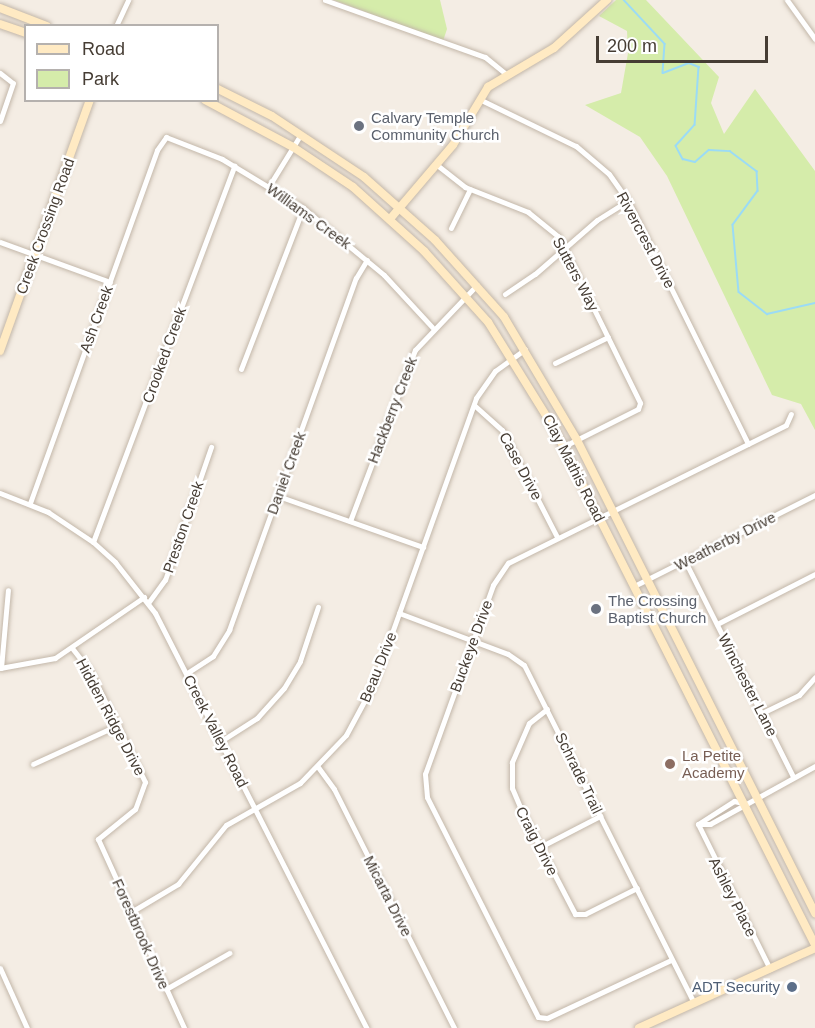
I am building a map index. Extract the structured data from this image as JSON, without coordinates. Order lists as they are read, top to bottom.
{
  "streets": {
    "main road": ["Creek Crossing Road", "Clay Mathis Road"],
    "street": [
      "Williams Creek",
      "Rivercrest Drive",
      "Sutters Way",
      "Ash Creek",
      "Crooked Creek",
      "Hackberry Creek",
      "Case Drive",
      "Daniel Creek",
      "Preston Creek",
      "Weatherby Drive",
      "Buckeye Drive",
      "Beau Drive",
      "Winchester Lane",
      "Hidden Ridge Drive",
      "Creek Valley Road",
      "Schrade Trail",
      "Craig Drive",
      "Micarta Drive",
      "Ashley Place",
      "Forestbrook Drive"
    ]
  },
  "crossings": [
    ["Williams Creek", "Ash Creek"],
    ["Williams Creek", "Crooked Creek"],
    ["Williams Creek", "Hackberry Creek"],
    ["Williams Creek", "Daniel Creek"],
    ["Rivercrest Drive", "Buckeye Drive"],
    ["Sutters Way", "Clay Mathis Road"],
    ["Ash Creek", "Creek Valley Road"],
    ["Crooked Creek", "Creek Valley Road"],
    ["Hackberry Creek", "Clay Mathis Road"],
    ["Case Drive", "Buckeye Drive"],
    ["Case Drive", "Beau Drive"],
    ["Clay Mathis Road", "Weatherby Drive"],
    ["Clay Mathis Road", "Buckeye Drive"],
    ["Clay Mathis Road", "Beau Drive"],
    ["Daniel Creek", "Creek Valley Road"],
    ["Preston Creek", "Creek Valley Road"],
    ["Weatherby Drive", "Winchester Lane"],
    ["Buckeye Drive", "Schrade Trail"],
    ["Beau Drive", "Creek Valley Road"],
    ["Beau Drive", "Schrade Trail"],
    ["Beau Drive", "Micarta Drive"],
    ["Beau Drive", "Forestbrook Drive"],
    ["Hidden Ridge Drive", "Forestbrook Drive"],
    ["Schrade Trail", "Craig Drive"]
  ],
  "places": [
    "Calvary Temple Community Church",
    "The Crossing Baptist Church",
    "La Petite Academy",
    "ADT Security"
  ],
  "legend": ["Road", "Park"],
  "scale_bar": "200 m"
}
